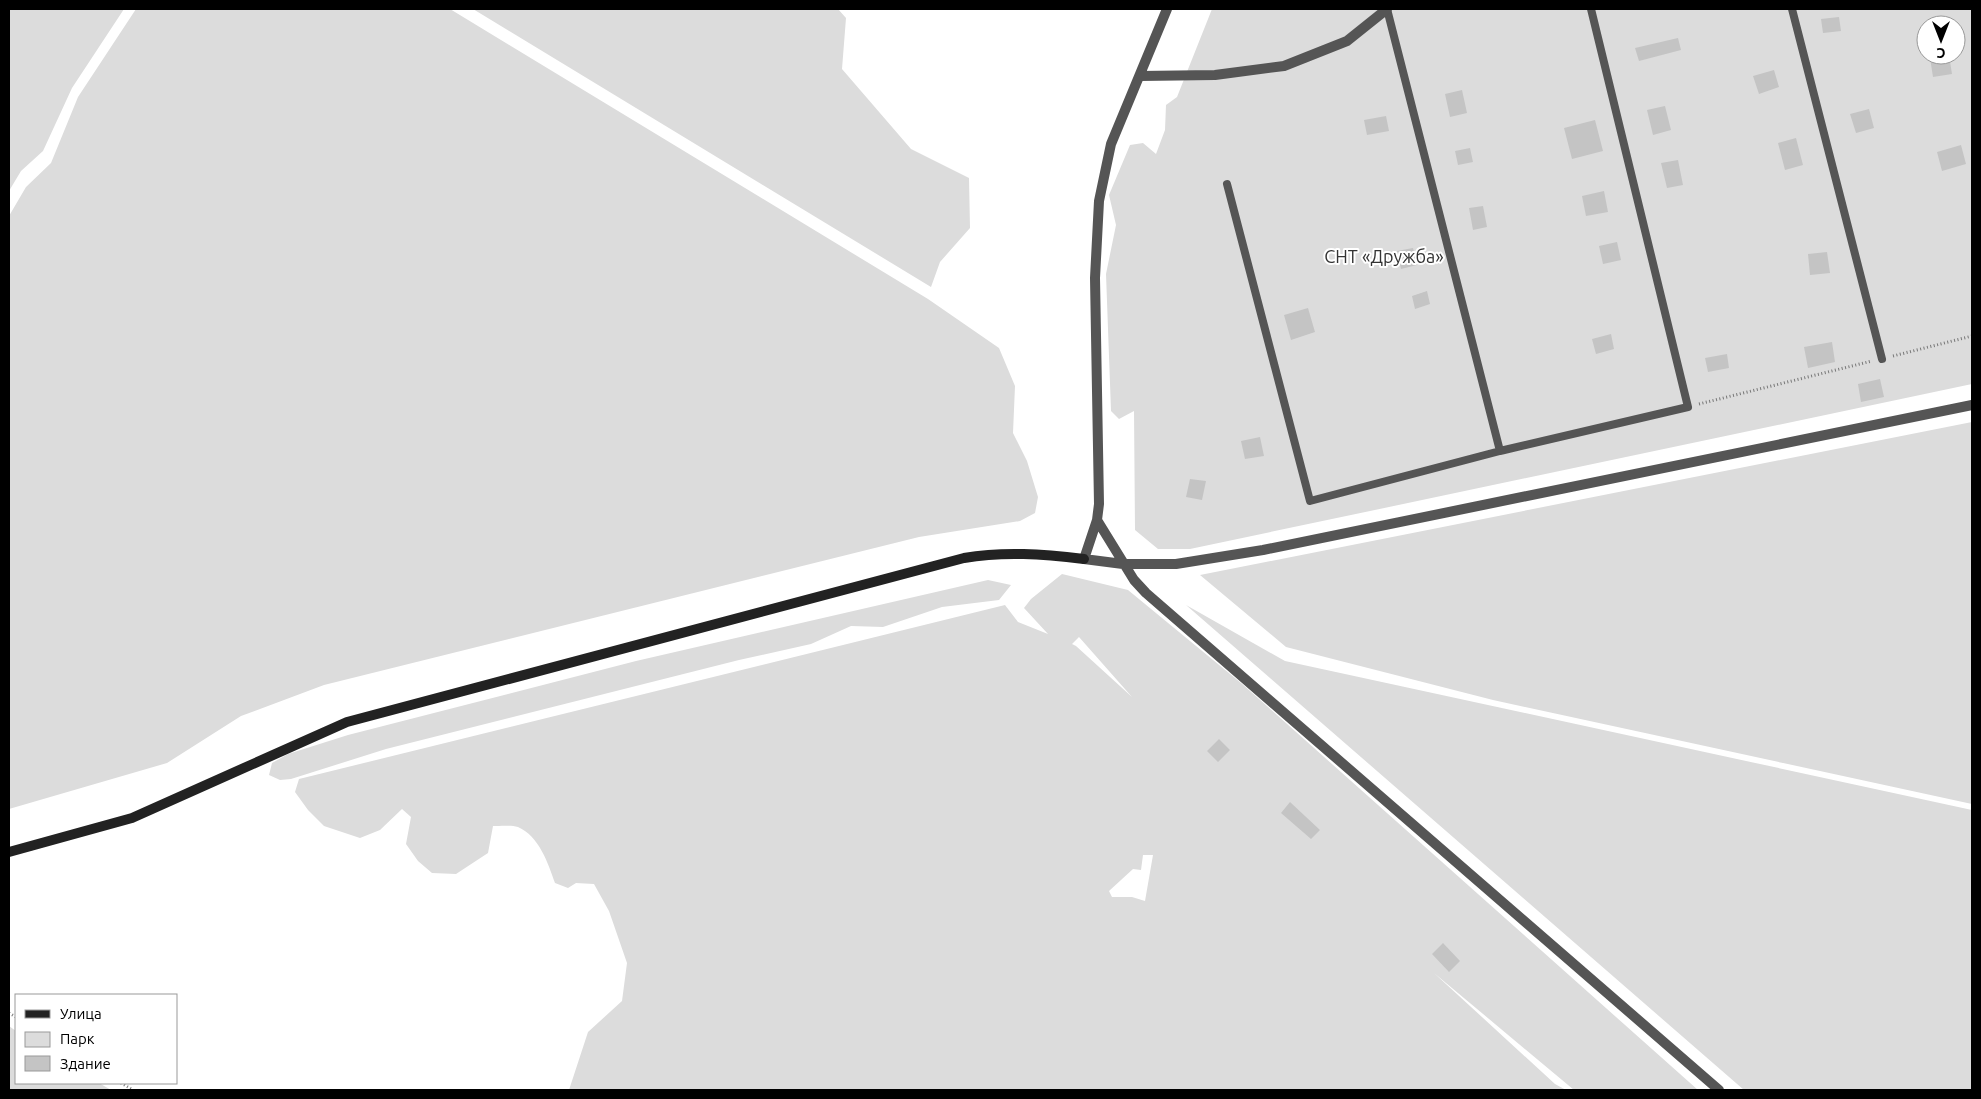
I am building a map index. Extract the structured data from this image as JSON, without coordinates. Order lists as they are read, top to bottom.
{
  "parks": ["СНТ «Дружба»"],
  "legend": ["Улица", "Парк", "Здание"],
  "north": "bottom"
}
